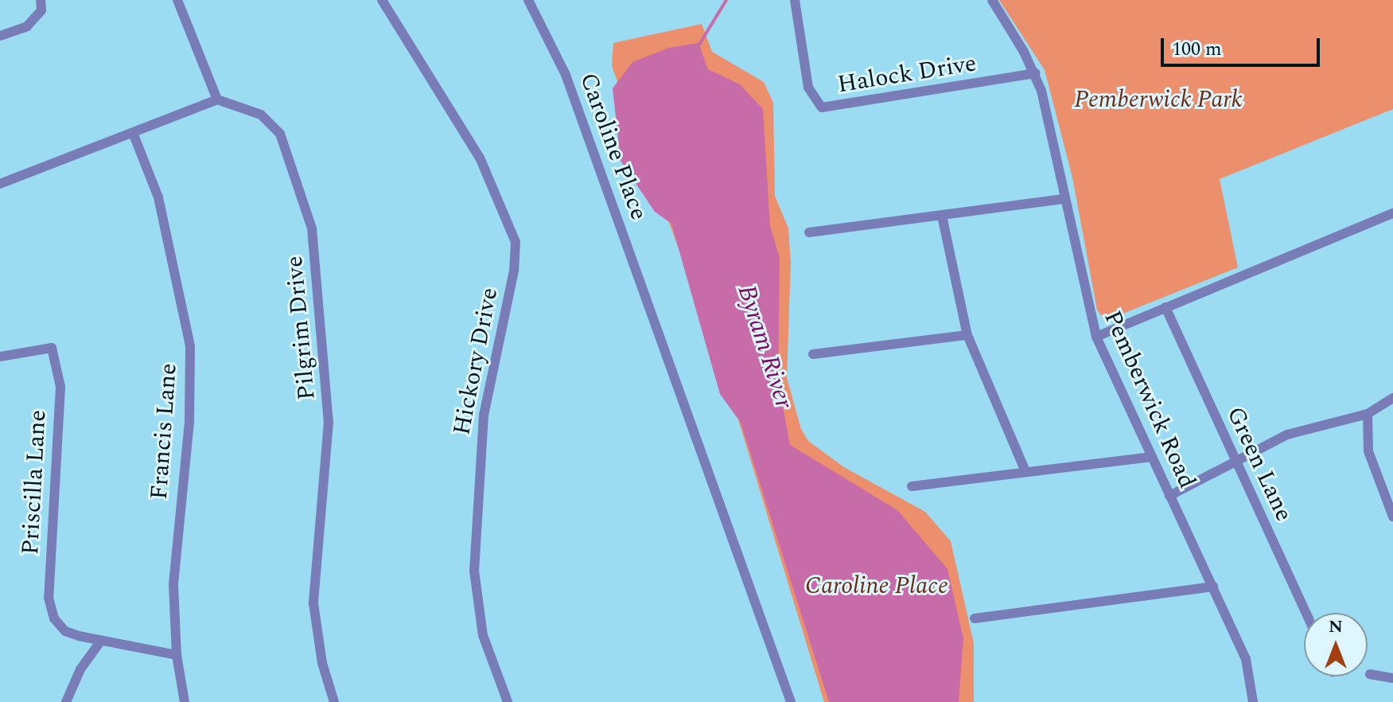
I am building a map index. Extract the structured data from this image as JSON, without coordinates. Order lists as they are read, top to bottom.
{
  "streets": {
    "street": [
      "Halock Drive",
      "Caroline Place",
      "Pilgrim Drive",
      "Hickory Drive",
      "Pemberwick Road",
      "Francis Lane",
      "Green Lane",
      "Priscilla Lane"
    ]
  },
  "crossings": [
    ["Halock Drive", "Pemberwick Road"]
  ],
  "water": ["Byram River"],
  "parks": ["Pemberwick Park", "Caroline Place"],
  "scale_bar": "100 m",
  "north": "top"
}
